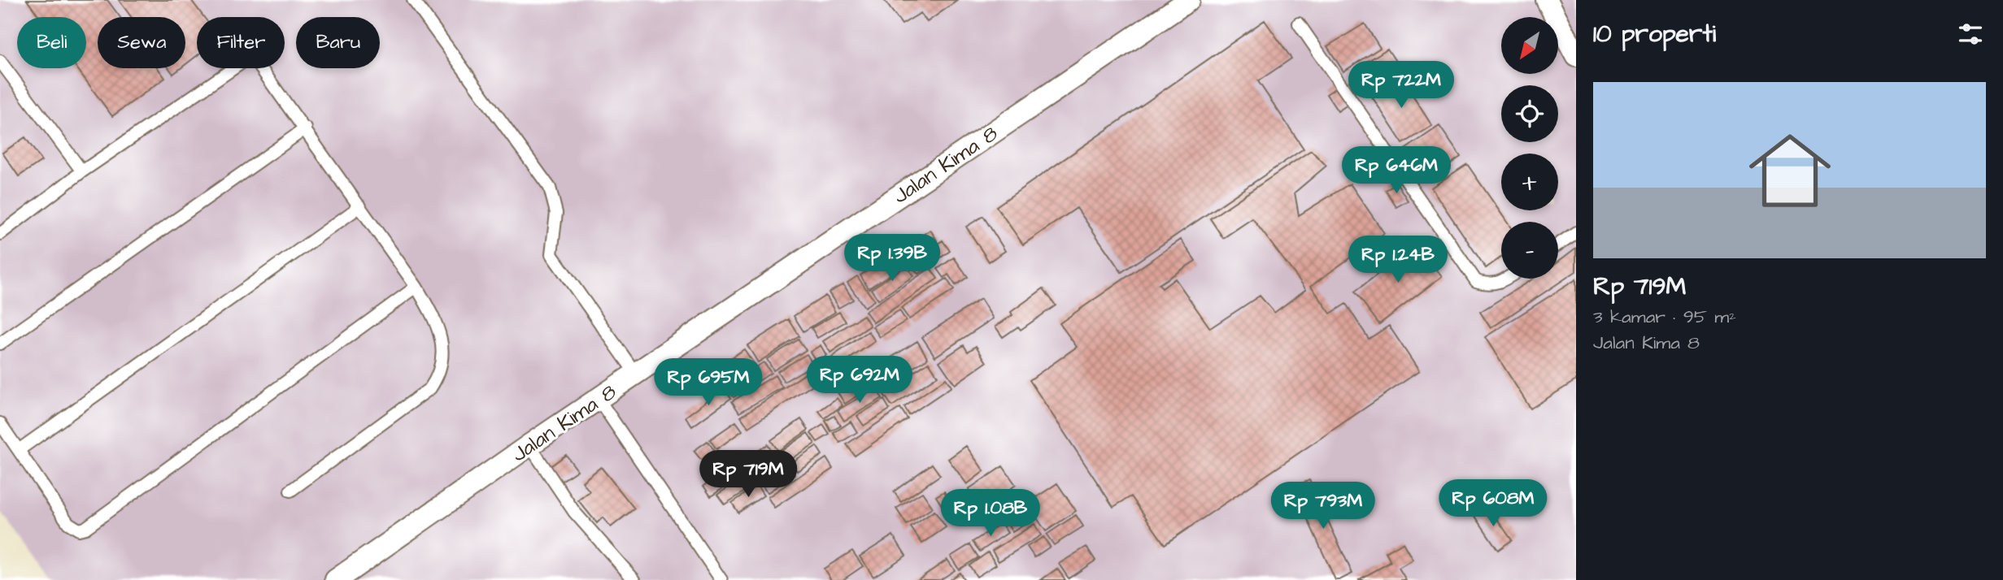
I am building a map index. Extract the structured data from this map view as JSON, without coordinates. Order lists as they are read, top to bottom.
{
  "streets": {
    "street": ["Jalan Kima 8"]
  },
  "north": "bottom left",
  "page": {
    "heading": "10 properti",
    "map_buttons": ["+", "−"],
    "chip": [
      "Beli",
      "Sewa",
      "Filter",
      "Baru"
    ],
    "price": [
      "Rp 722M",
      "Rp 646M",
      "Rp 1.39B",
      "Rp 1.24B",
      "Rp 692M",
      "Rp 695M",
      "Rp 719M",
      "Rp 608M",
      "Rp 793M",
      "Rp 1.08B"
    ],
    "list": [
      {
        "name": "Rp 719M",
        "note": "3 kamar · 95 m² · Jalan Kima 8"
      }
    ]
  }
}
